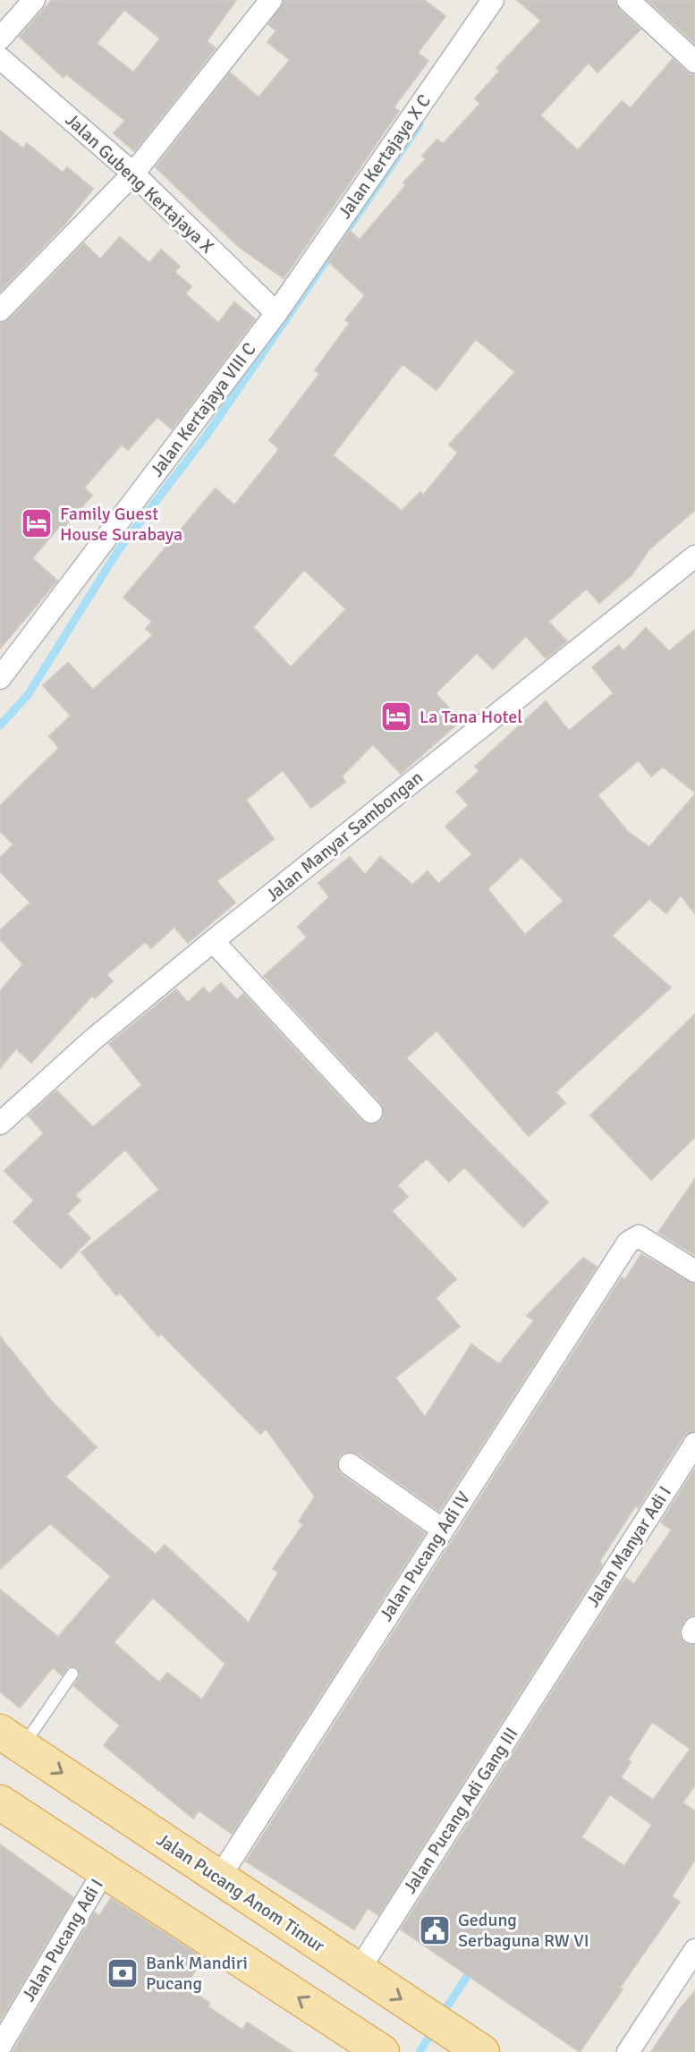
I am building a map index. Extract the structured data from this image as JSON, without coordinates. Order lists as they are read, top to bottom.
{
  "streets": {
    "main road": ["Jalan Pucang Anom Timur"],
    "street": [
      "Jalan Kertajaya X C",
      "Jalan Gubeng Kertajaya X",
      "Jalan Kertajaya VIII C",
      "Jalan Manyar Sambongan",
      "Jalan Manyar Adi I",
      "Jalan Pucang Adi IV",
      "Jalan Pucang Adi Gang III",
      "Jalan Pucang Adi I"
    ]
  },
  "crossings": [
    ["Jalan Kertajaya X C", "Jalan Gubeng Kertajaya X"],
    ["Jalan Kertajaya X C", "Jalan Kertajaya VIII C"],
    ["Jalan Gubeng Kertajaya X", "Jalan Kertajaya VIII C"],
    ["Jalan Manyar Adi I", "Jalan Pucang Adi Gang III"],
    ["Jalan Pucang Adi IV", "Jalan Pucang Anom Timur"],
    ["Jalan Pucang Adi Gang III", "Jalan Pucang Anom Timur"]
  ],
  "places": {
    "hotel": ["Family Guest House Surabaya", "La Tana Hotel"],
    "public building": ["Gedung Serbaguna RW VI"],
    "bank": ["Bank Mandiri Pucang"]
  }
}
